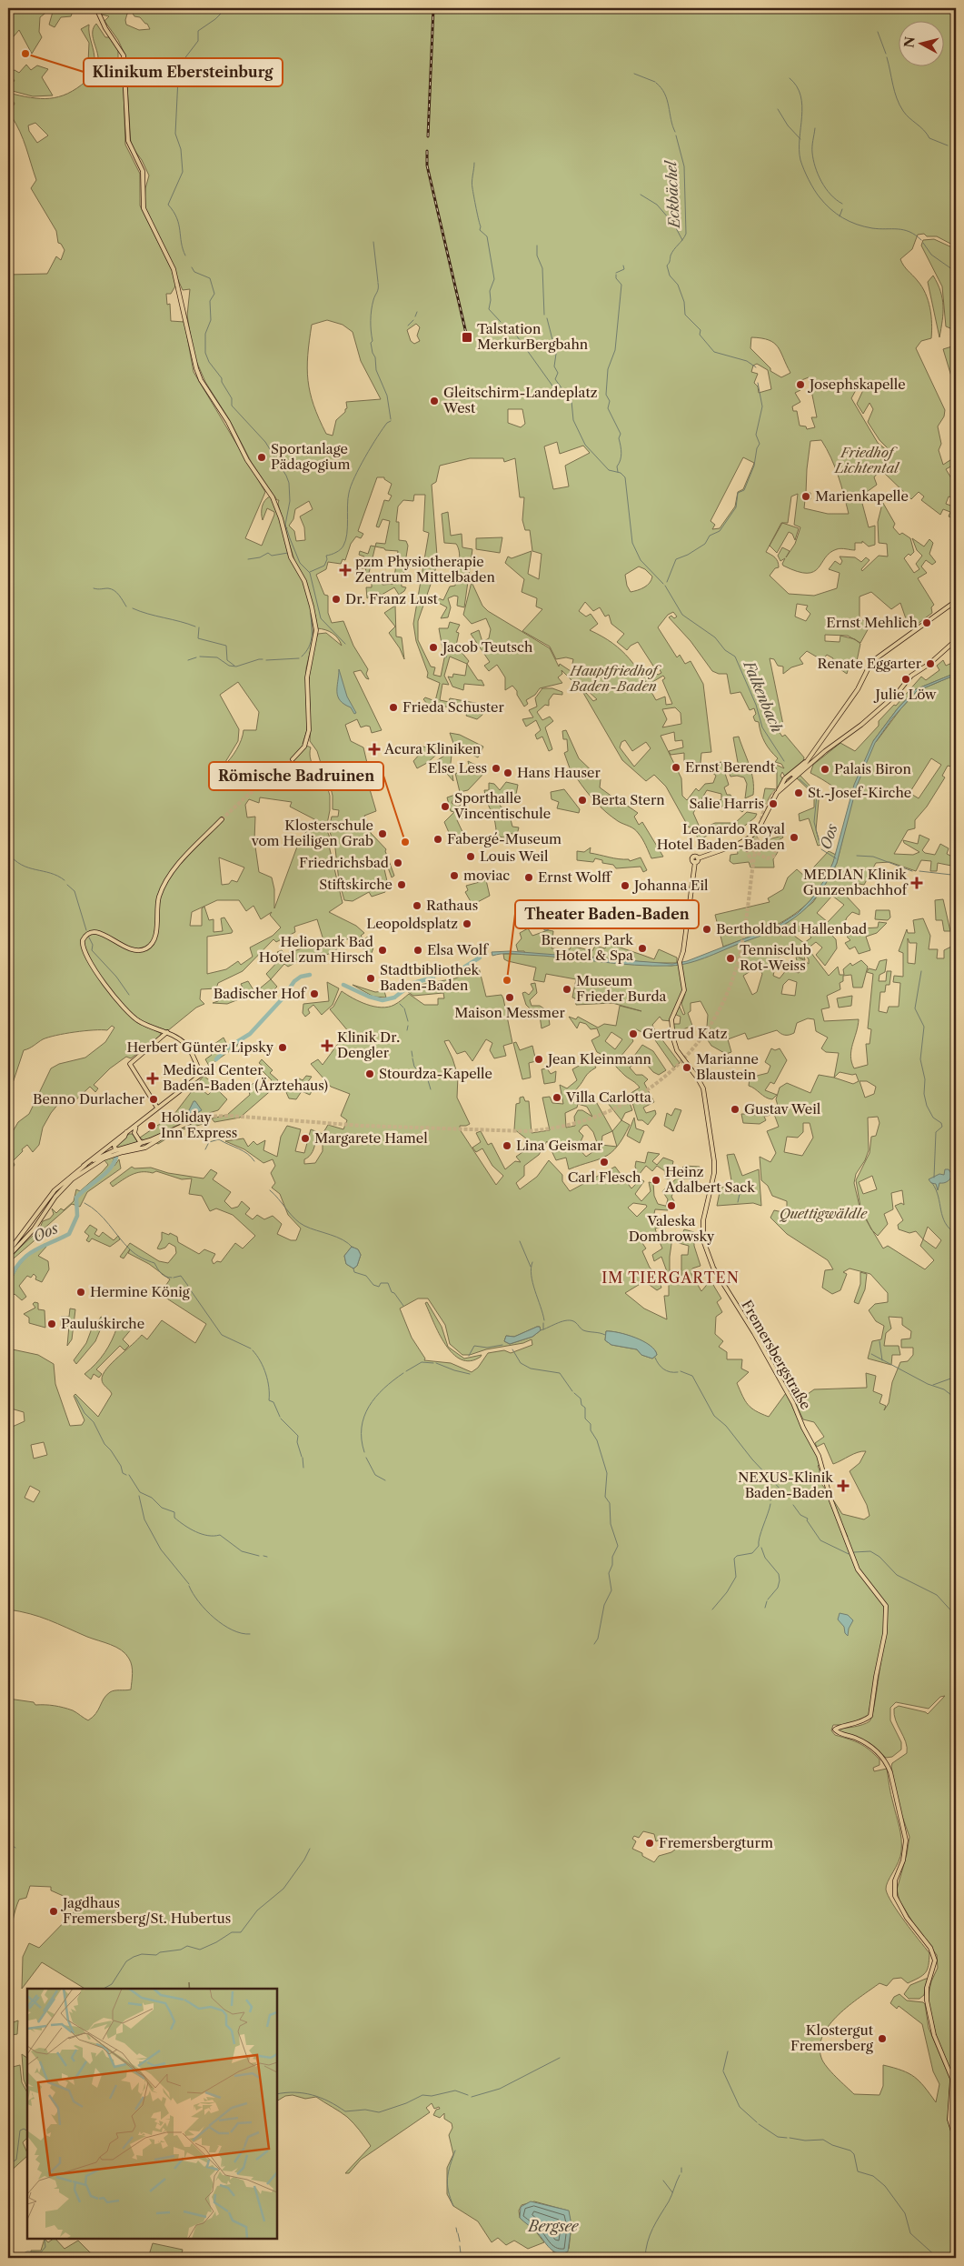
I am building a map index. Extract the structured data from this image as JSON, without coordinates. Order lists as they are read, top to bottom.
{
  "streets": {
    "main road": ["Fremersbergstraße"]
  },
  "districts": ["IM TIERGARTEN"],
  "water": [
    "Eckbächel",
    "Falkenbach",
    "Oos",
    "Bergsee"
  ],
  "parks": ["Friedhof Lichtental", "Hauptfriedhof Baden-Baden", "Quettigwäldle"],
  "places": {
    "other": [
      "Klinikum Ebersteinburg",
      "Josephskapelle",
      "Gleitschirm-Landeplatz West",
      "Sportanlage Pädagogium",
      "Marienkapelle",
      "Dr. Franz Lust",
      "Ernst Mehlich",
      "Jacob Teutsch",
      "Renate Eggarter",
      "Julie Löw",
      "Frieda Schuster",
      "Ernst Berendt",
      "Else Less",
      "Palais Biron",
      "Hans Hauser",
      "St.-Josef-Kirche",
      "Berta Stern",
      "Salie Harris",
      "Sporthalle Vincentischule",
      "Klosterschule vom Heiligen Grab",
      "Leonardo Royal Hotel Baden-Baden",
      "Fabergé-Museum",
      "Römische Badruinen",
      "Louis Weil",
      "Friedrichsbad",
      "moviac",
      "Ernst Wolff",
      "Stiftskirche",
      "Johanna Eil",
      "Rathaus",
      "Leopoldsplatz",
      "Bertholdbad Hallenbad",
      "Brenners Park Hotel & Spa",
      "Heliopark Bad Hotel zum Hirsch",
      "Elsa Wolf",
      "Tennisclub Rot-Weiss",
      "Stadtbibliothek Baden-Baden",
      "Theater Baden-Baden",
      "Museum Frieder Burda",
      "Badischer Hof",
      "Maison Messmer",
      "Gertrud Katz",
      "Herbert Günter Lipsky",
      "Jean Kleinmann",
      "Marianne Blaustein",
      "Stourdza-Kapelle",
      "Villa Carlotta",
      "Benno Durlacher",
      "Gustav Weil",
      "Holiday Inn Express",
      "Margarete Hamel",
      "Lina Geismar",
      "Carl Flesch",
      "Heinz Adalbert Sack",
      "Valeska Dombrowsky",
      "Hermine König",
      "Pauluskirche",
      "Fremersbergturm",
      "Jagdhaus Fremersberg/St. Hubertus",
      "Klostergut Fremersberg"
    ],
    "transit": ["Talstation MerkurBergbahn"],
    "health": [
      "pzm Physiotherapie Zentrum Mittelbaden",
      "Acura Kliniken",
      "MEDIAN Klinik Gunzenbachhof",
      "Klinik Dr. Dengler",
      "Medical Center Baden-Baden (Ärztehaus)",
      "NEXUS-Klinik Baden-Baden"
    ]
  },
  "north": "left"
}
